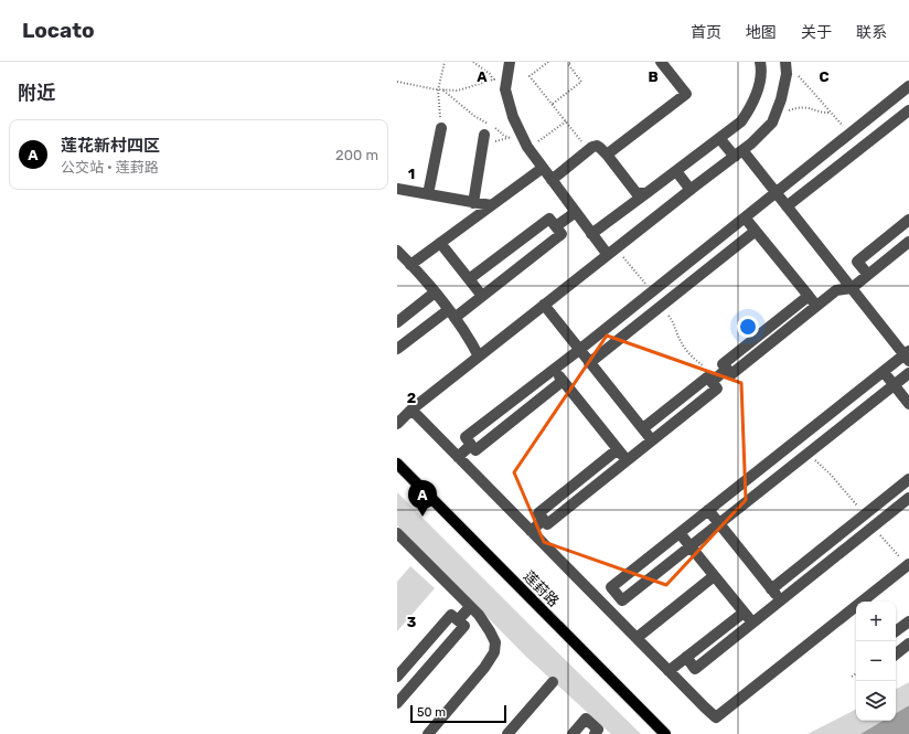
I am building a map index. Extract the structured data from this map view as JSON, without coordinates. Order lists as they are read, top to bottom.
{
  "streets": {
    "main road": ["莲葑路"]
  },
  "scale_bar": "50 m",
  "page": {
    "header": "Locato",
    "nav": [
      "首页",
      "地图",
      "关于",
      "联系"
    ],
    "heading": "附近",
    "list": [
      {
        "mark": "A",
        "name": "莲花新村四区",
        "note": "公交站 · 莲葑路",
        "value": "200 m"
      }
    ],
    "pins": "A",
    "map_buttons": ["+", "−"],
    "scale": "50 m"
  },
  "grid": {
    "columns": ["A", "B", "C"],
    "rows": ["1", "2", "3"]
  }
}
